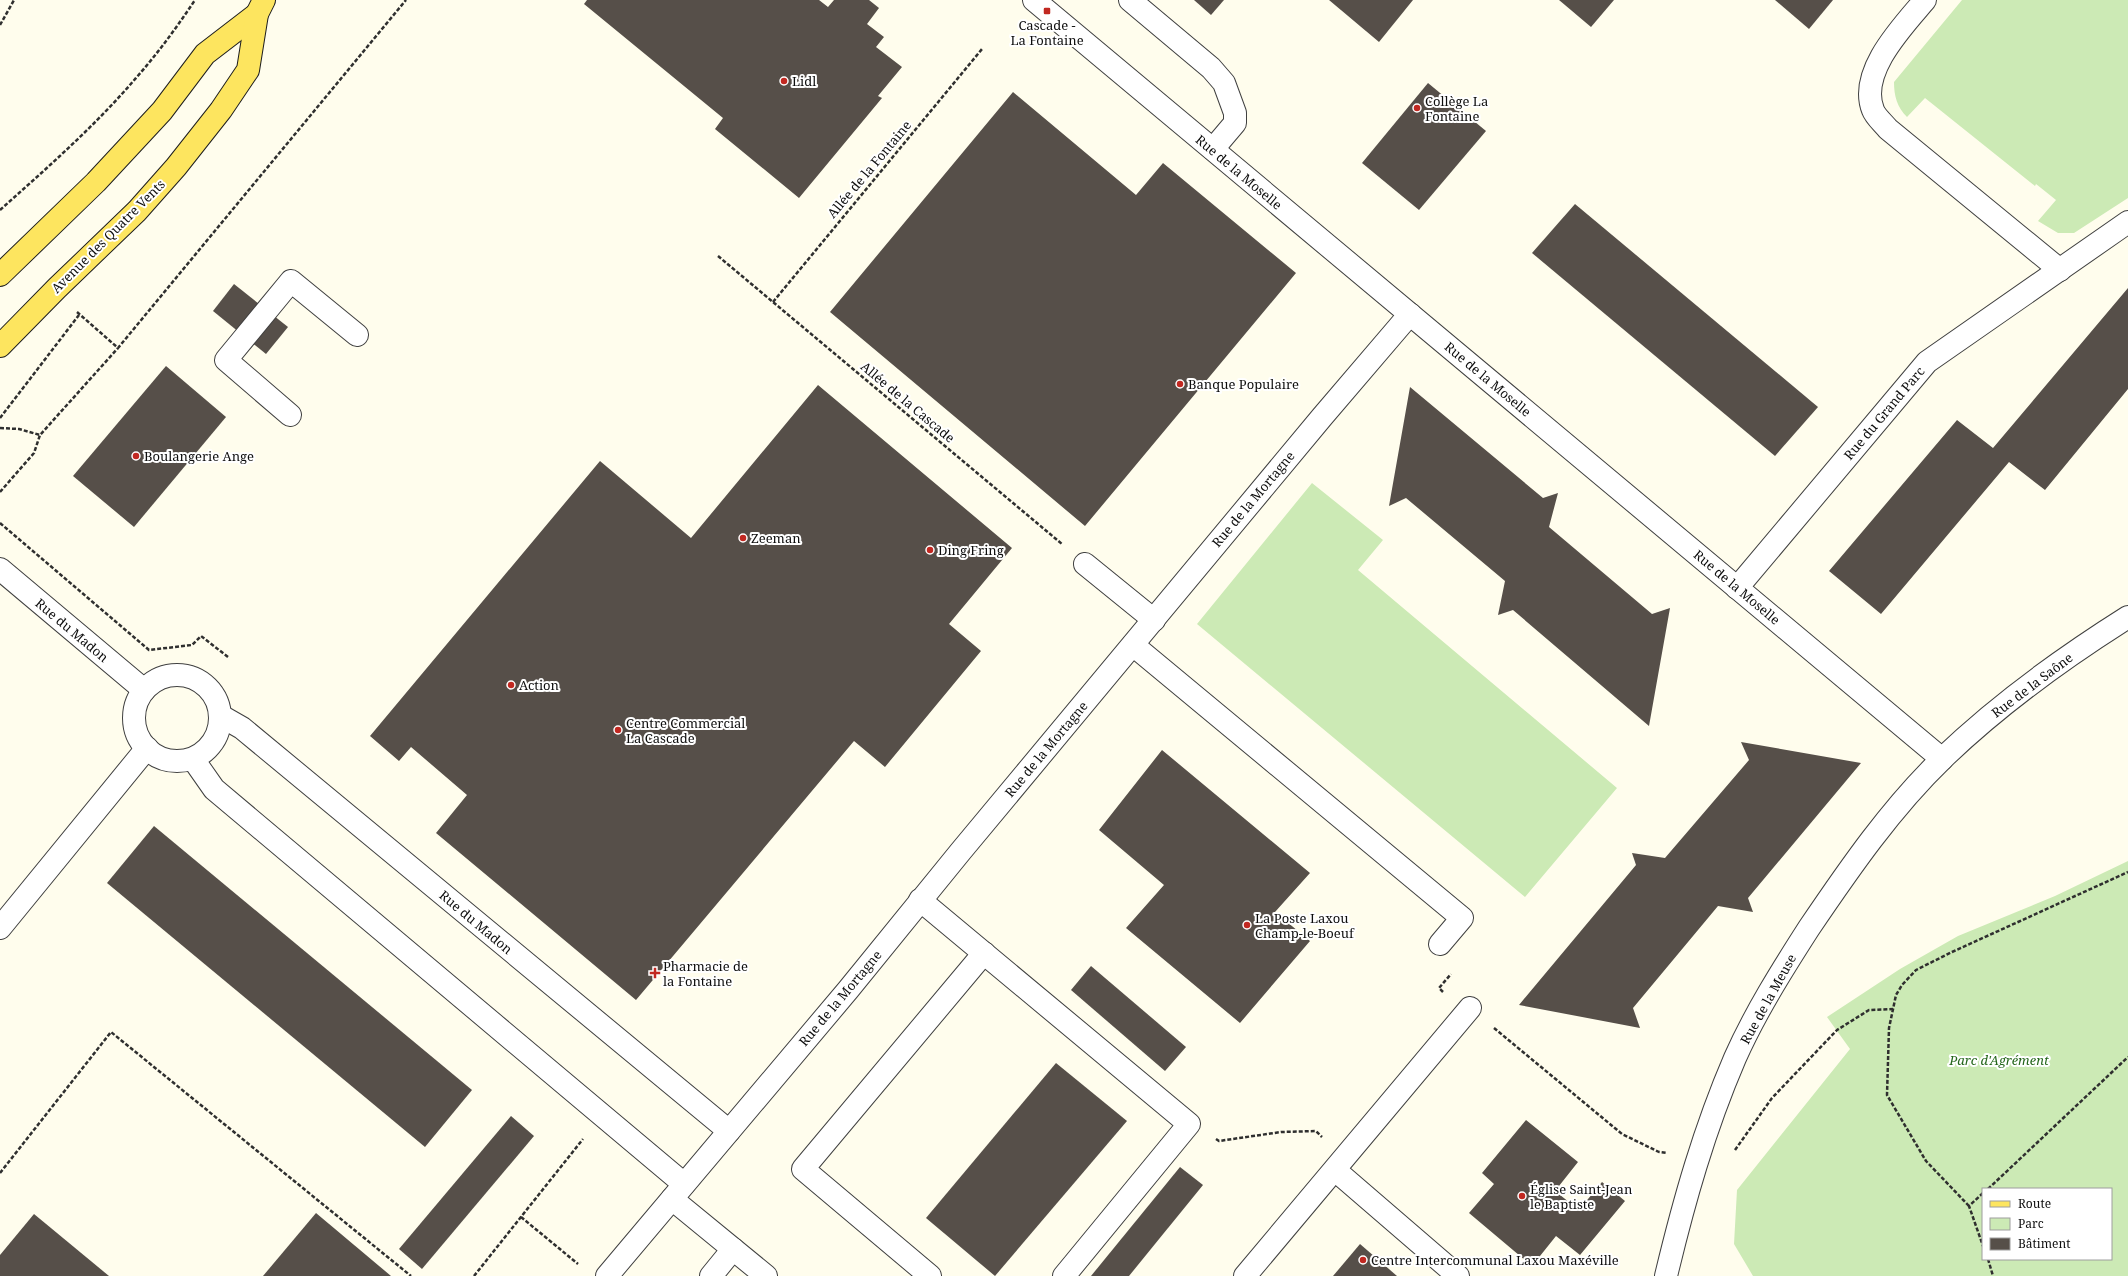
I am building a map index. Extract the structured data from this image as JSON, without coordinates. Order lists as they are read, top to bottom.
{
  "streets": {
    "main road": ["Avenue des Quatre Vents"],
    "street": [
      "Rue de la Moselle",
      "Rue du Grand Parc",
      "Rue de la Mortagne",
      "Rue du Madon",
      "Rue de la Saône",
      "Rue de la Meuse"
    ],
    "path": ["Allée de la Fontaine", "Allée de la Cascade"]
  },
  "crossings": [
    ["Allée de la Fontaine", "Allée de la Cascade"],
    ["Rue de la Moselle", "Rue du Grand Parc"],
    ["Rue de la Moselle", "Rue de la Mortagne"],
    ["Rue de la Moselle", "Rue de la Saône"],
    ["Rue de la Moselle", "Rue de la Meuse"],
    ["Rue de la Mortagne", "Rue du Madon"],
    ["Rue de la Saône", "Rue de la Meuse"]
  ],
  "parks": ["Parc d'Agrément"],
  "places": {
    "transit": ["Cascade - La Fontaine"],
    "other": [
      "Lidl",
      "Collège La Fontaine",
      "Banque Populaire",
      "Boulangerie Ange",
      "Zeeman",
      "Ding Fring",
      "Action",
      "Centre Commercial La Cascade",
      "La Poste Laxou Champ-le-Boeuf",
      "Église Saint-Jean le Baptiste",
      "Centre Intercommunal Laxou Maxéville"
    ],
    "health": ["Pharmacie de la Fontaine"]
  },
  "legend": ["Route", "Parc", "Bâtiment"]
}
